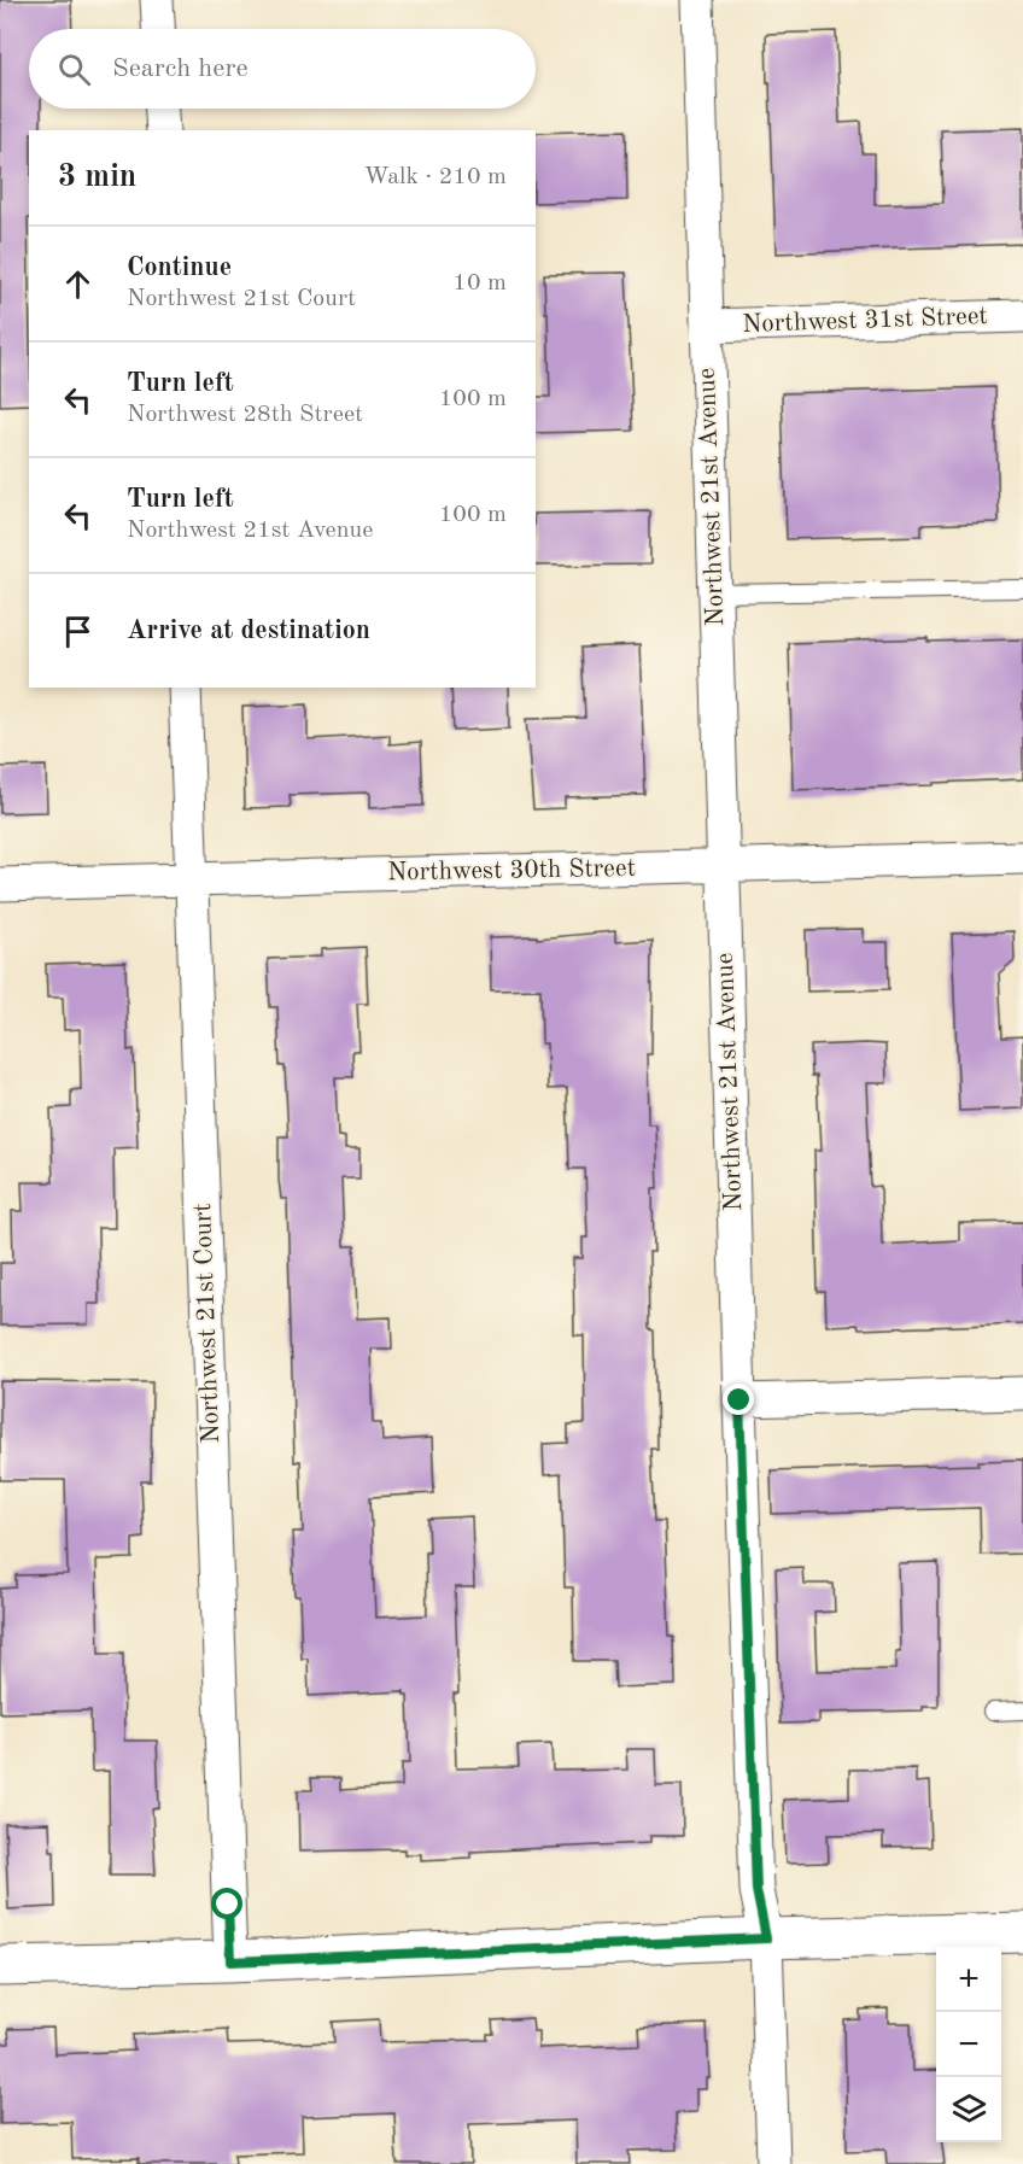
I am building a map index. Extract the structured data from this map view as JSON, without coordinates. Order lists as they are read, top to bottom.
{
  "streets": {
    "street": [
      "Northwest 31st Street",
      "Northwest 21st Avenue",
      "Northwest 30th Street",
      "Northwest 21st Court"
    ]
  },
  "crossings": [
    ["Northwest 31st Street", "Northwest 21st Avenue"],
    ["Northwest 21st Avenue", "Northwest 30th Street"],
    ["Northwest 30th Street", "Northwest 21st Court"]
  ],
  "page": {
    "search": "Search here",
    "heading": ["3 min", "Walk · 210 m"],
    "list": [
      ["Continue", "Northwest 21st Court", "10 m"],
      ["Turn left", "Northwest 28th Street", "100 m"],
      ["Turn left", "Northwest 21st Avenue", "100 m"],
      "Arrive at destination"
    ],
    "map_buttons": ["+", "−"]
  }
}
